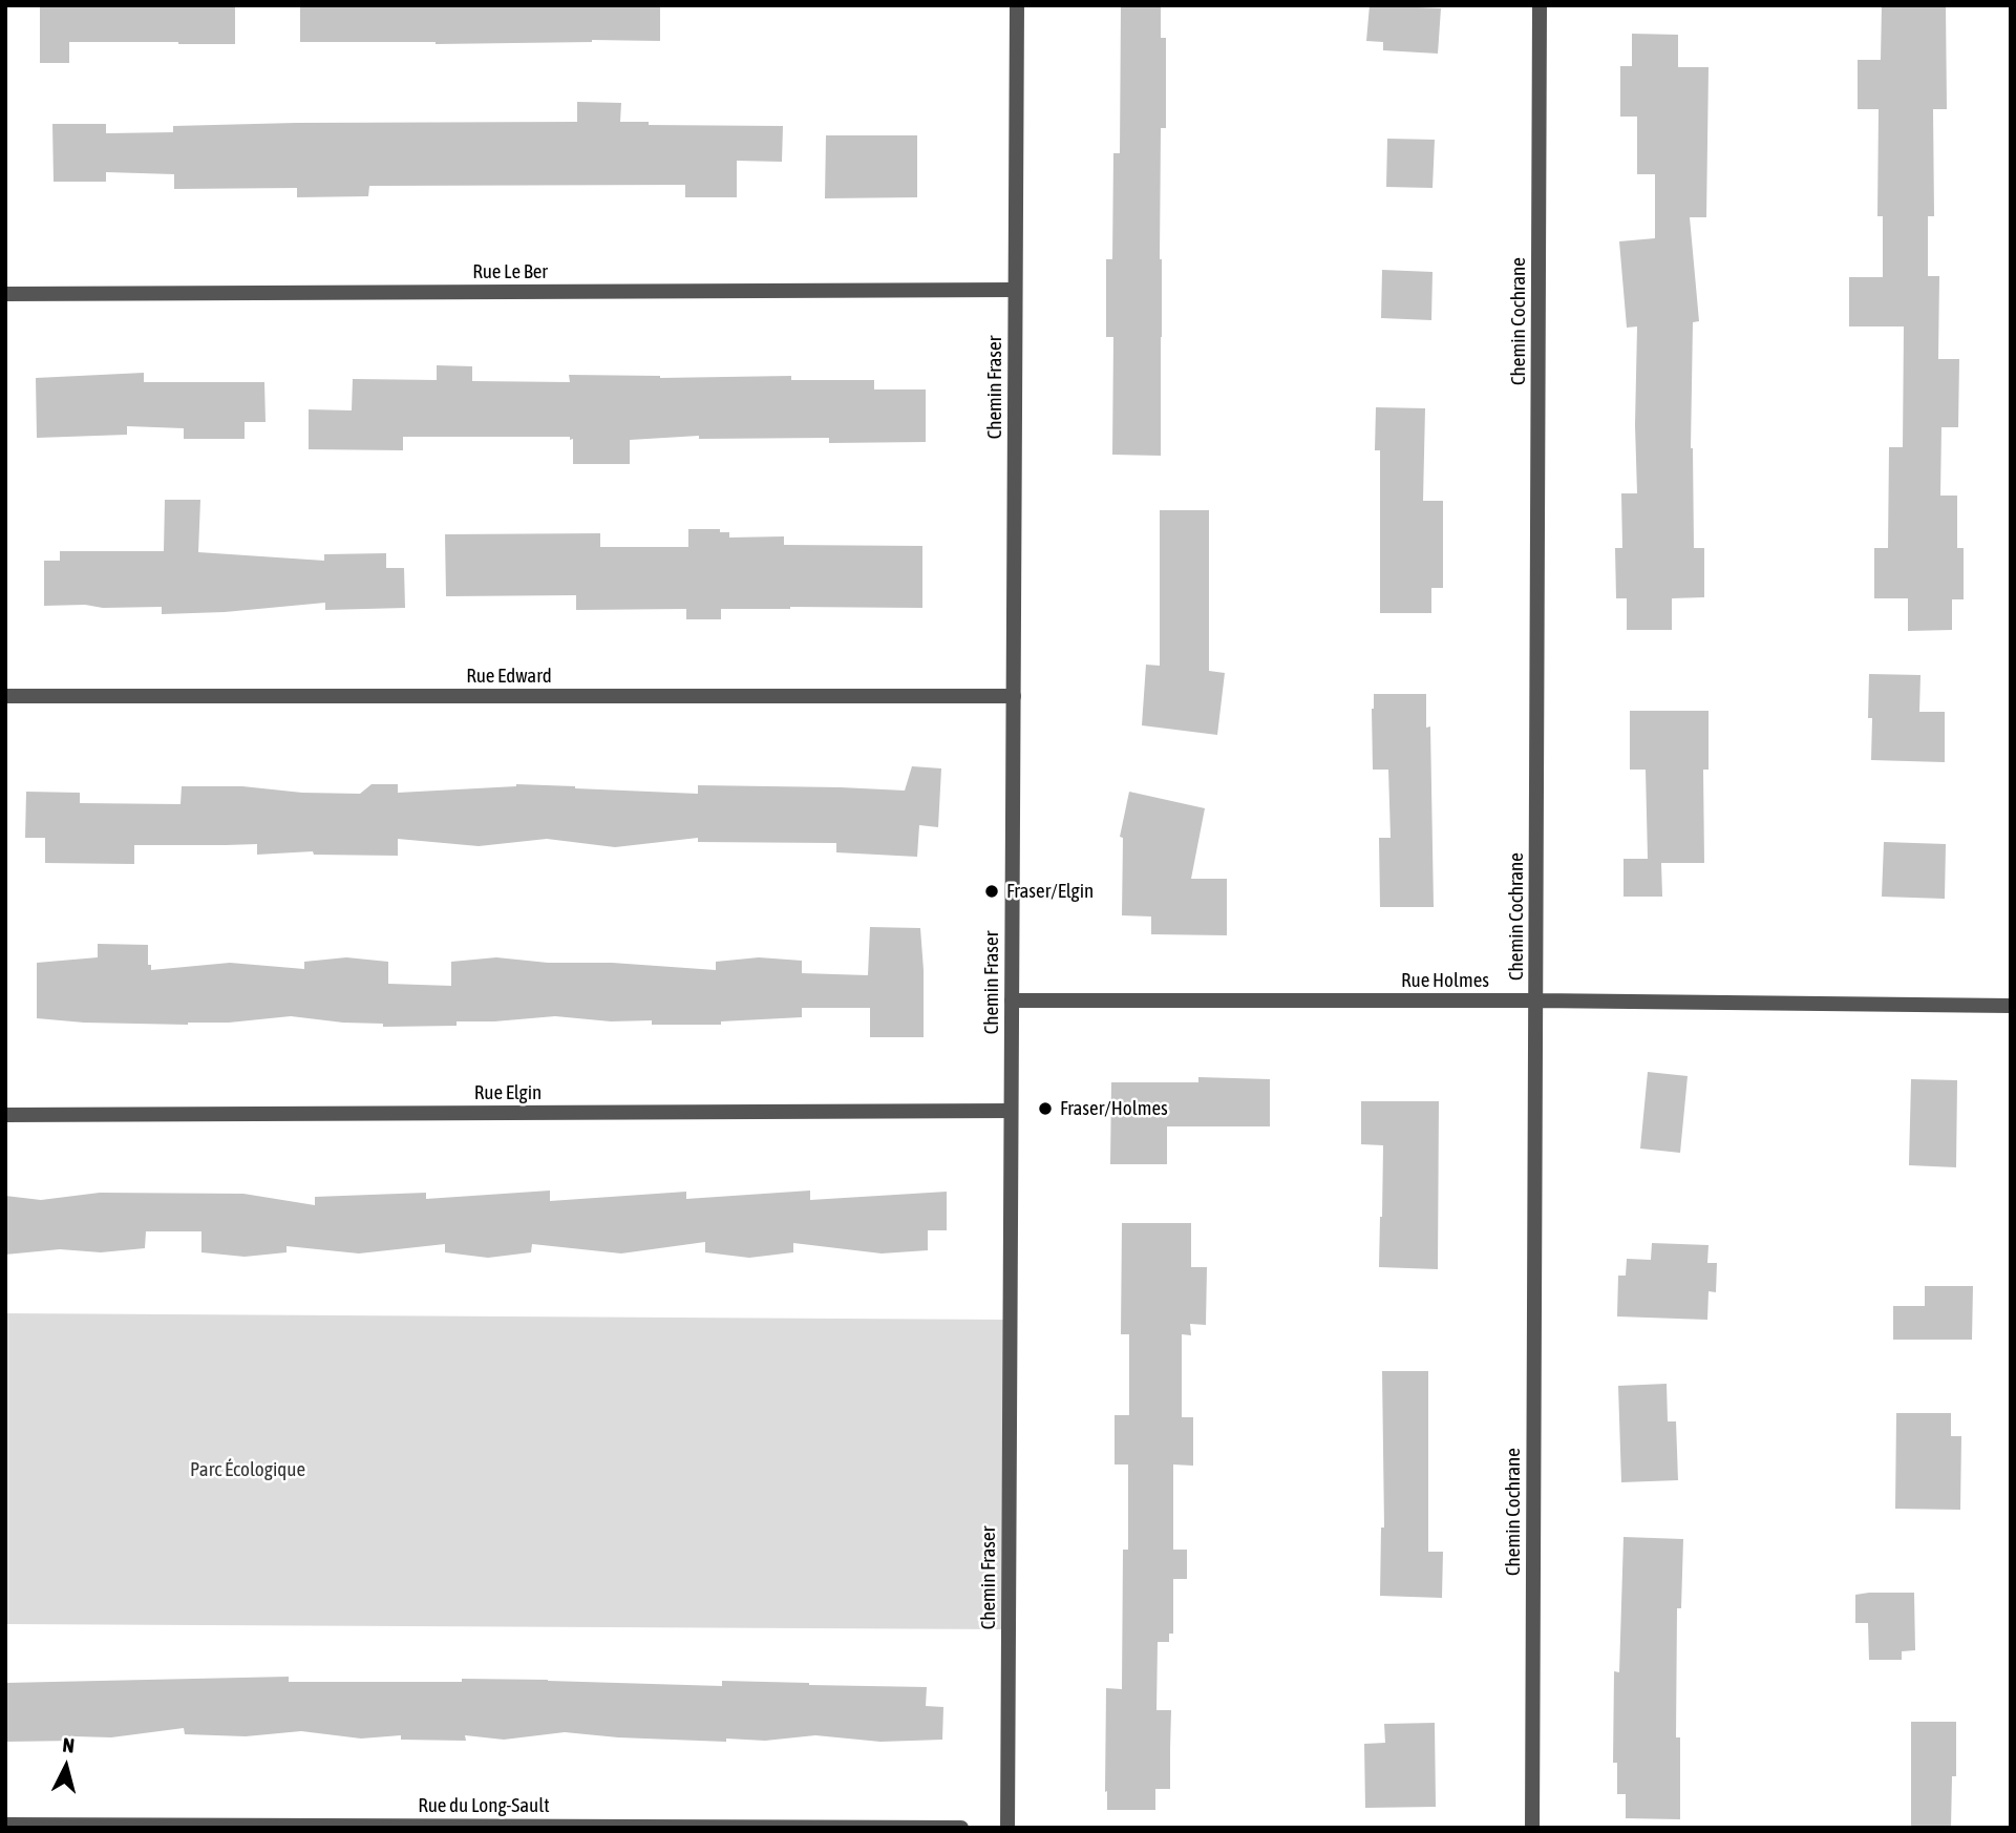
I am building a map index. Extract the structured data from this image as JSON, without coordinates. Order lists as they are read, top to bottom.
{
  "streets": {
    "street": [
      "Rue Le Ber",
      "Chemin Cochrane",
      "Chemin Fraser",
      "Rue Edward",
      "Rue Holmes",
      "Rue Elgin",
      "Rue du Long-Sault"
    ]
  },
  "crossings": [
    ["Rue Le Ber", "Chemin Fraser"],
    ["Chemin Cochrane", "Rue Holmes"],
    ["Chemin Fraser", "Rue Edward"],
    ["Chemin Fraser", "Rue Holmes"],
    ["Chemin Fraser", "Rue Elgin"]
  ],
  "parks": ["Parc Écologique"],
  "places": ["Fraser/Elgin", "Fraser/Holmes"],
  "north": "top"
}
